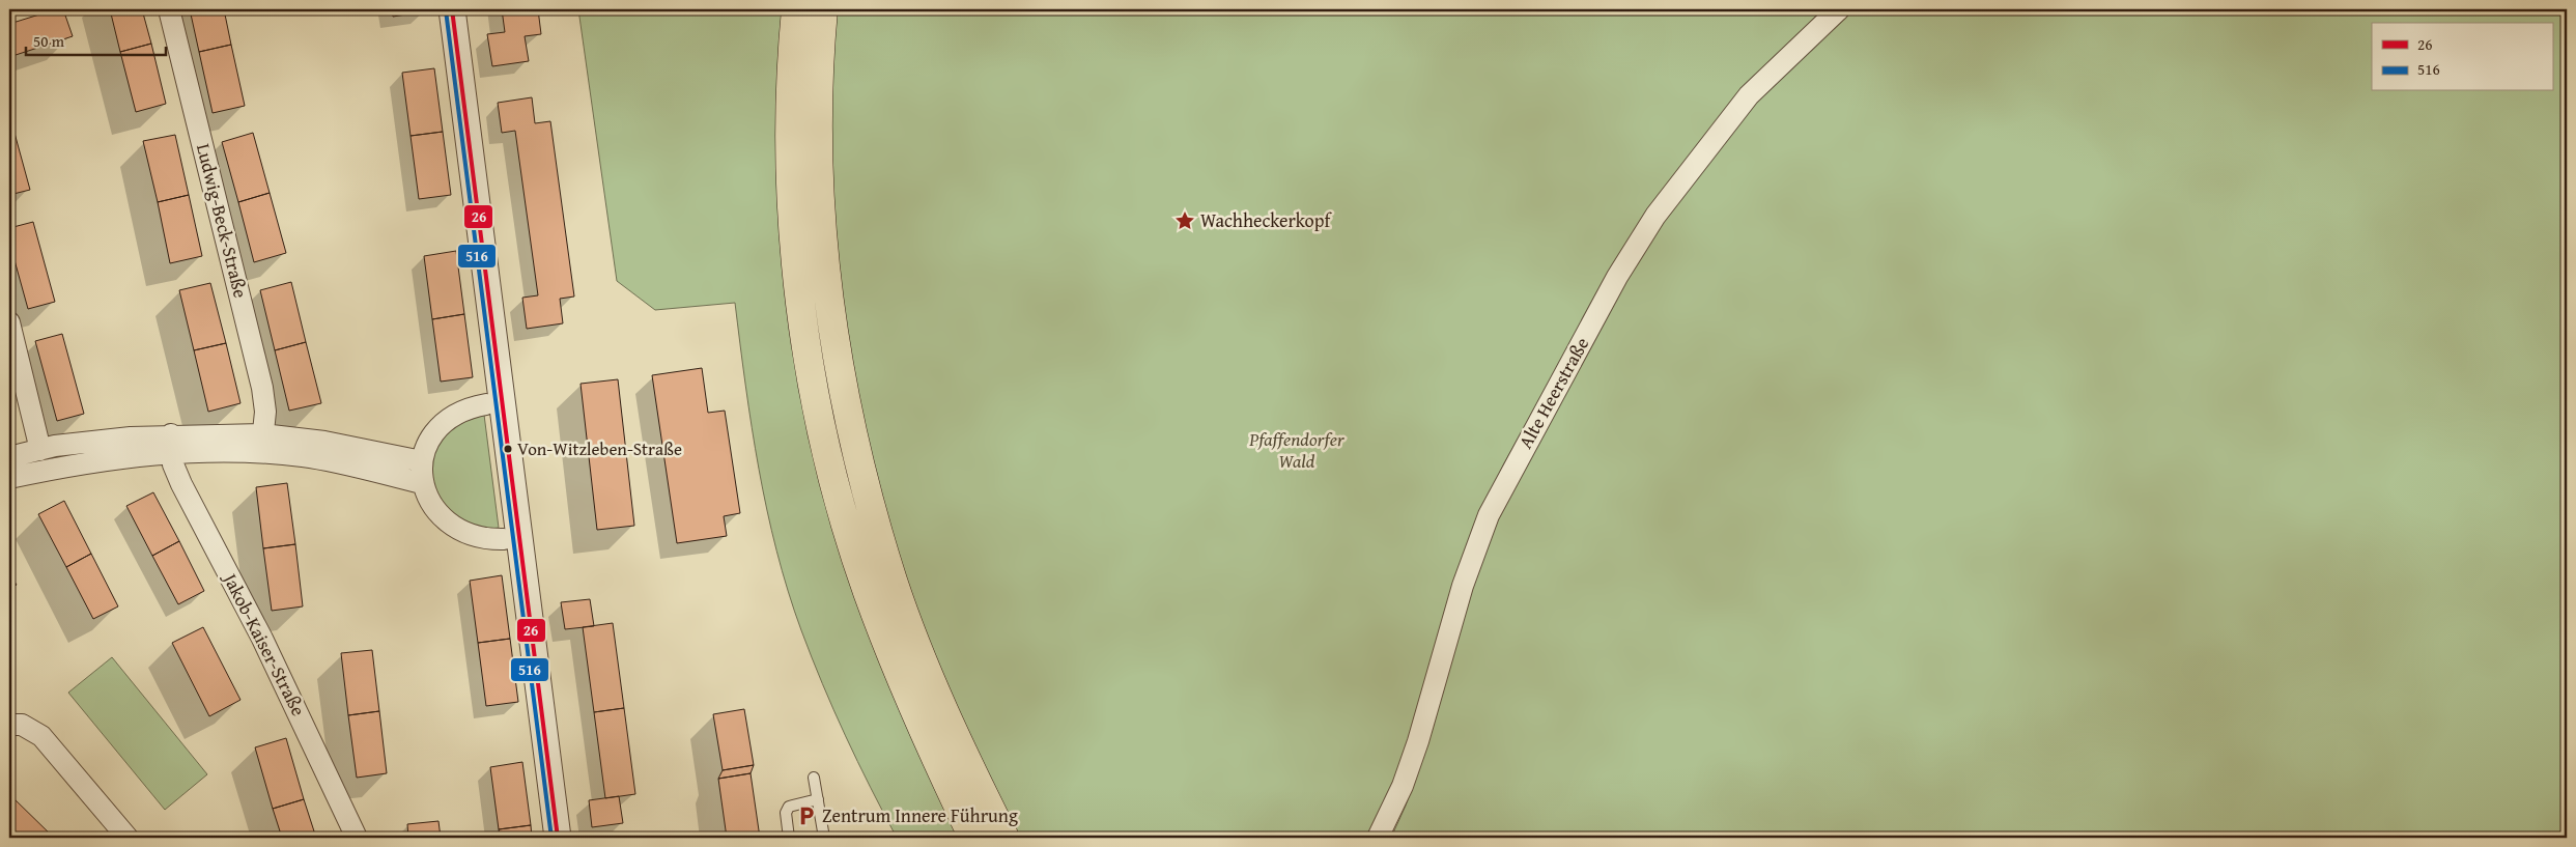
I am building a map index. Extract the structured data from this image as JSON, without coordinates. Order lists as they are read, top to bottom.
{
  "streets": {
    "street": ["Ludwig-Beck-Straße", "Alte Heerstraße", "Jakob-Kaiser-Straße"]
  },
  "parks": ["Pfaffendorfer Wald"],
  "places": {
    "place": ["Wachheckerkopf"],
    "other": ["Von-Witzleben-Straße"],
    "parking": ["Zentrum Innere Führung"]
  },
  "lines": ["transit line 26", "transit line 516"],
  "legend": ["26", "516"],
  "scale_bar": "50 m"
}
